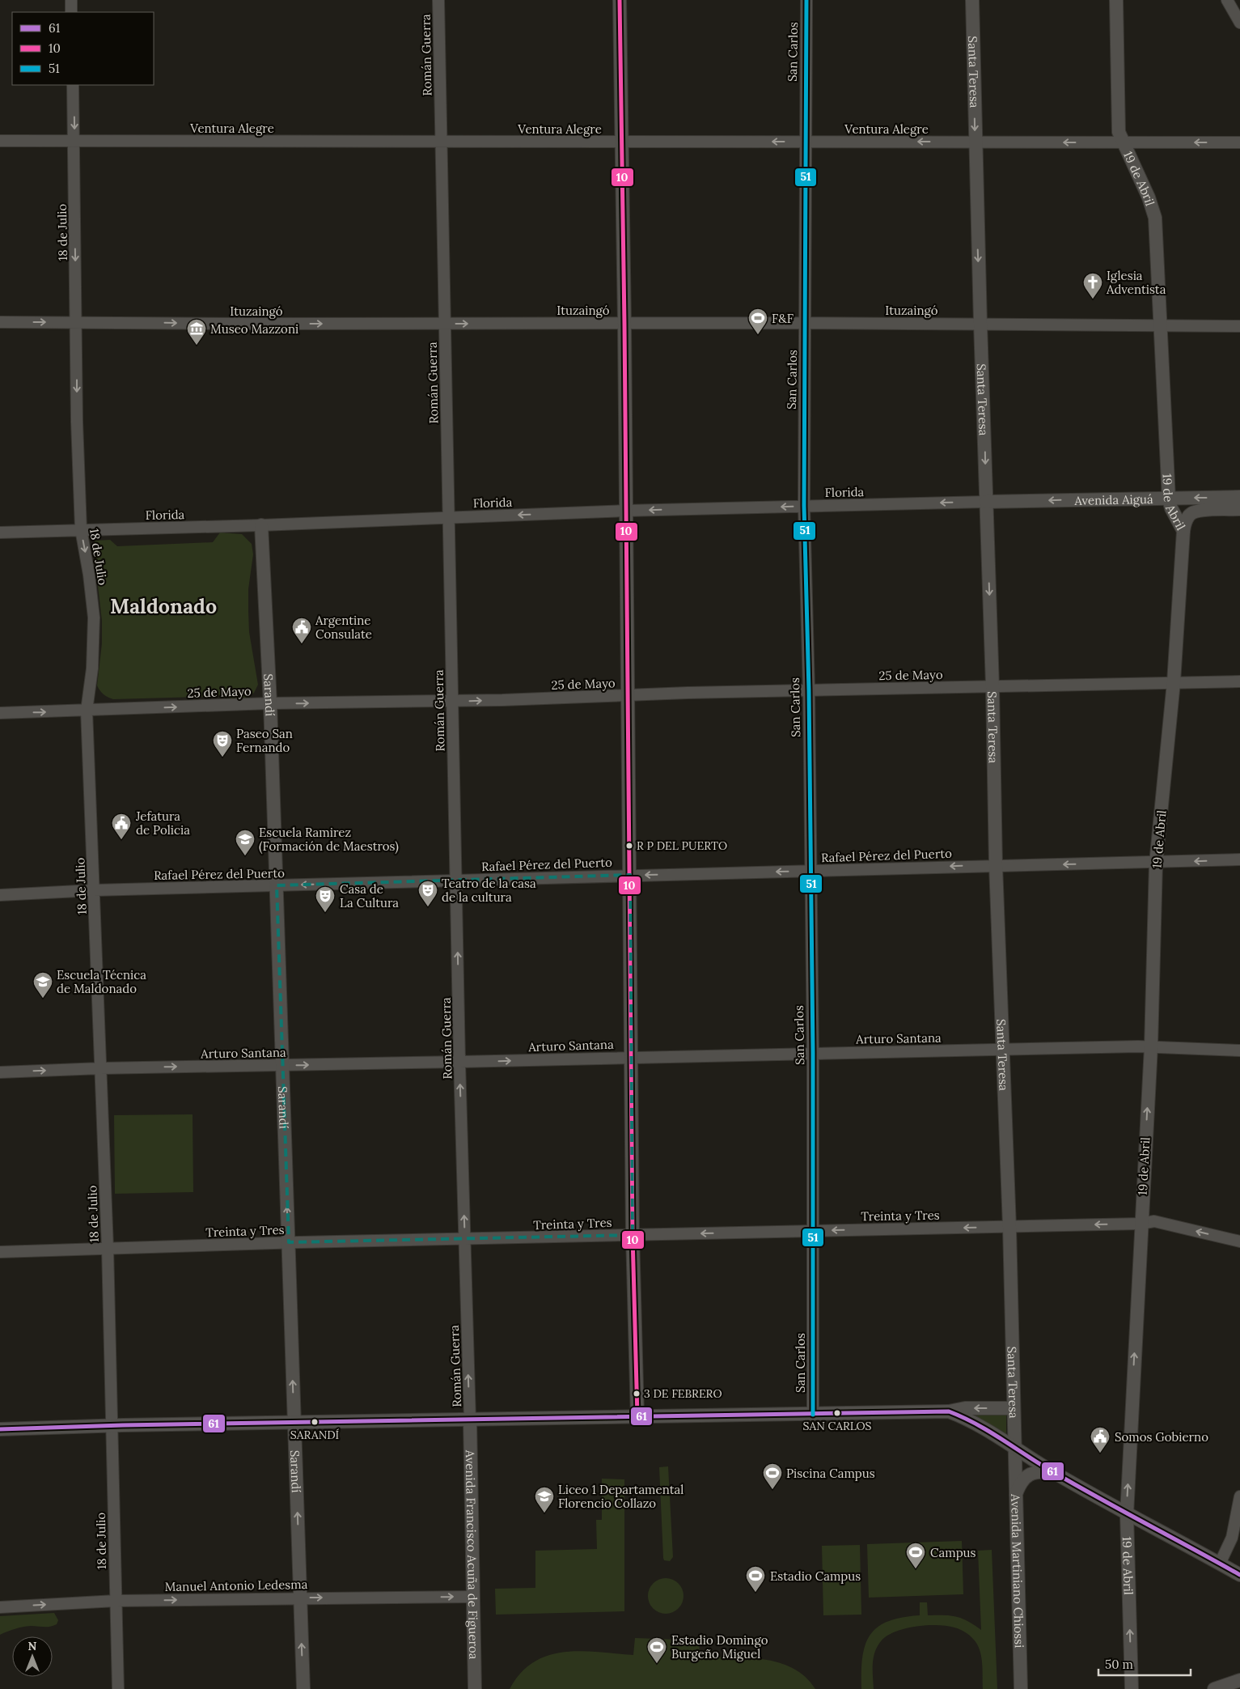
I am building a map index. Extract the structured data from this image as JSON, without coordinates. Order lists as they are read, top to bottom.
{
  "streets": {
    "street": [
      "San Carlos",
      "Román Guerra",
      "Santa Teresa",
      "Ventura Alegre",
      "19 de Abril",
      "18 de Julio",
      "Ituzaingó",
      "Florida",
      "Avenida Aiguá",
      "25 de Mayo",
      "Sarandí",
      "Rafael Pérez del Puerto",
      "Arturo Santana",
      "Treinta y Tres",
      "Avenida Francisco Acuña de Figueroa",
      "Avenida Martiniano Chiossi",
      "Manuel Antonio Ledesma"
    ]
  },
  "crossings": [
    ["San Carlos", "Ventura Alegre"],
    ["San Carlos", "Ituzaingó"],
    ["San Carlos", "Florida"],
    ["San Carlos", "25 de Mayo"],
    ["San Carlos", "Rafael Pérez del Puerto"],
    ["San Carlos", "Arturo Santana"],
    ["San Carlos", "Treinta y Tres"],
    ["Román Guerra", "Ventura Alegre"],
    ["Román Guerra", "Ituzaingó"],
    ["Román Guerra", "Florida"],
    ["Román Guerra", "25 de Mayo"],
    ["Román Guerra", "Rafael Pérez del Puerto"],
    ["Román Guerra", "Arturo Santana"],
    ["Román Guerra", "Treinta y Tres"],
    ["Román Guerra", "Avenida Francisco Acuña de Figueroa"],
    ["Santa Teresa", "Ventura Alegre"],
    ["Santa Teresa", "Ituzaingó"],
    ["Santa Teresa", "Florida"],
    ["Santa Teresa", "Avenida Aiguá"],
    ["Santa Teresa", "25 de Mayo"],
    ["Santa Teresa", "Rafael Pérez del Puerto"],
    ["Santa Teresa", "Arturo Santana"],
    ["Santa Teresa", "Treinta y Tres"],
    ["Santa Teresa", "Avenida Martiniano Chiossi"],
    ["Ventura Alegre", "19 de Abril"],
    ["Ventura Alegre", "18 de Julio"],
    ["19 de Abril", "Ituzaingó"],
    ["19 de Abril", "Avenida Aiguá"],
    ["19 de Abril", "25 de Mayo"],
    ["19 de Abril", "Rafael Pérez del Puerto"],
    ["19 de Abril", "Arturo Santana"],
    ["19 de Abril", "Treinta y Tres"],
    ["18 de Julio", "Ituzaingó"],
    ["18 de Julio", "Florida"],
    ["18 de Julio", "25 de Mayo"],
    ["18 de Julio", "Rafael Pérez del Puerto"],
    ["18 de Julio", "Arturo Santana"],
    ["18 de Julio", "Treinta y Tres"],
    ["18 de Julio", "Manuel Antonio Ledesma"],
    ["Florida", "Avenida Aiguá"],
    ["Florida", "Sarandí"],
    ["25 de Mayo", "Sarandí"],
    ["Sarandí", "Rafael Pérez del Puerto"],
    ["Sarandí", "Arturo Santana"],
    ["Sarandí", "Treinta y Tres"],
    ["Sarandí", "Manuel Antonio Ledesma"],
    ["Avenida Francisco Acuña de Figueroa", "Manuel Antonio Ledesma"]
  ],
  "one_way": [
    "Román Guerra",
    "Santa Teresa",
    "Ventura Alegre",
    "19 de Abril",
    "18 de Julio",
    "Ituzaingó",
    "Florida",
    "Avenida Aiguá",
    "25 de Mayo",
    "Sarandí",
    "Rafael Pérez del Puerto",
    "Arturo Santana",
    "Treinta y Tres",
    "Manuel Antonio Ledesma"
  ],
  "districts": ["Maldonado"],
  "places": {
    "church": ["Iglesia Adventista"],
    "sports": [
      "F&F",
      "Piscina Campus",
      "Campus",
      "Estadio Campus",
      "Estadio Domingo Burgeño Miguel"
    ],
    "museum": ["Museo Mazzoni"],
    "public building": ["Argentine Consulate", "Jefatura de Policia", "Somos Gobierno"],
    "theatre": ["Paseo San Fernando", "Teatro de la casa de la cultura", "Casa de La Cultura"],
    "other": [
      "R P DEL PUERTO",
      "3 DE FEBRERO",
      "SAN CARLOS",
      "SARANDÍ"
    ],
    "school or university": ["Escuela Ramirez (Formación de Maestros)", "Escuela Técnica de Maldonado", "Liceo 1 Departamental Florencio Collazo"]
  },
  "lines": ["transit line 10", "transit line 51", "transit line 61"],
  "legend": ["61", "10", "51"],
  "scale_bar": "50 m",
  "north": "top"
}
